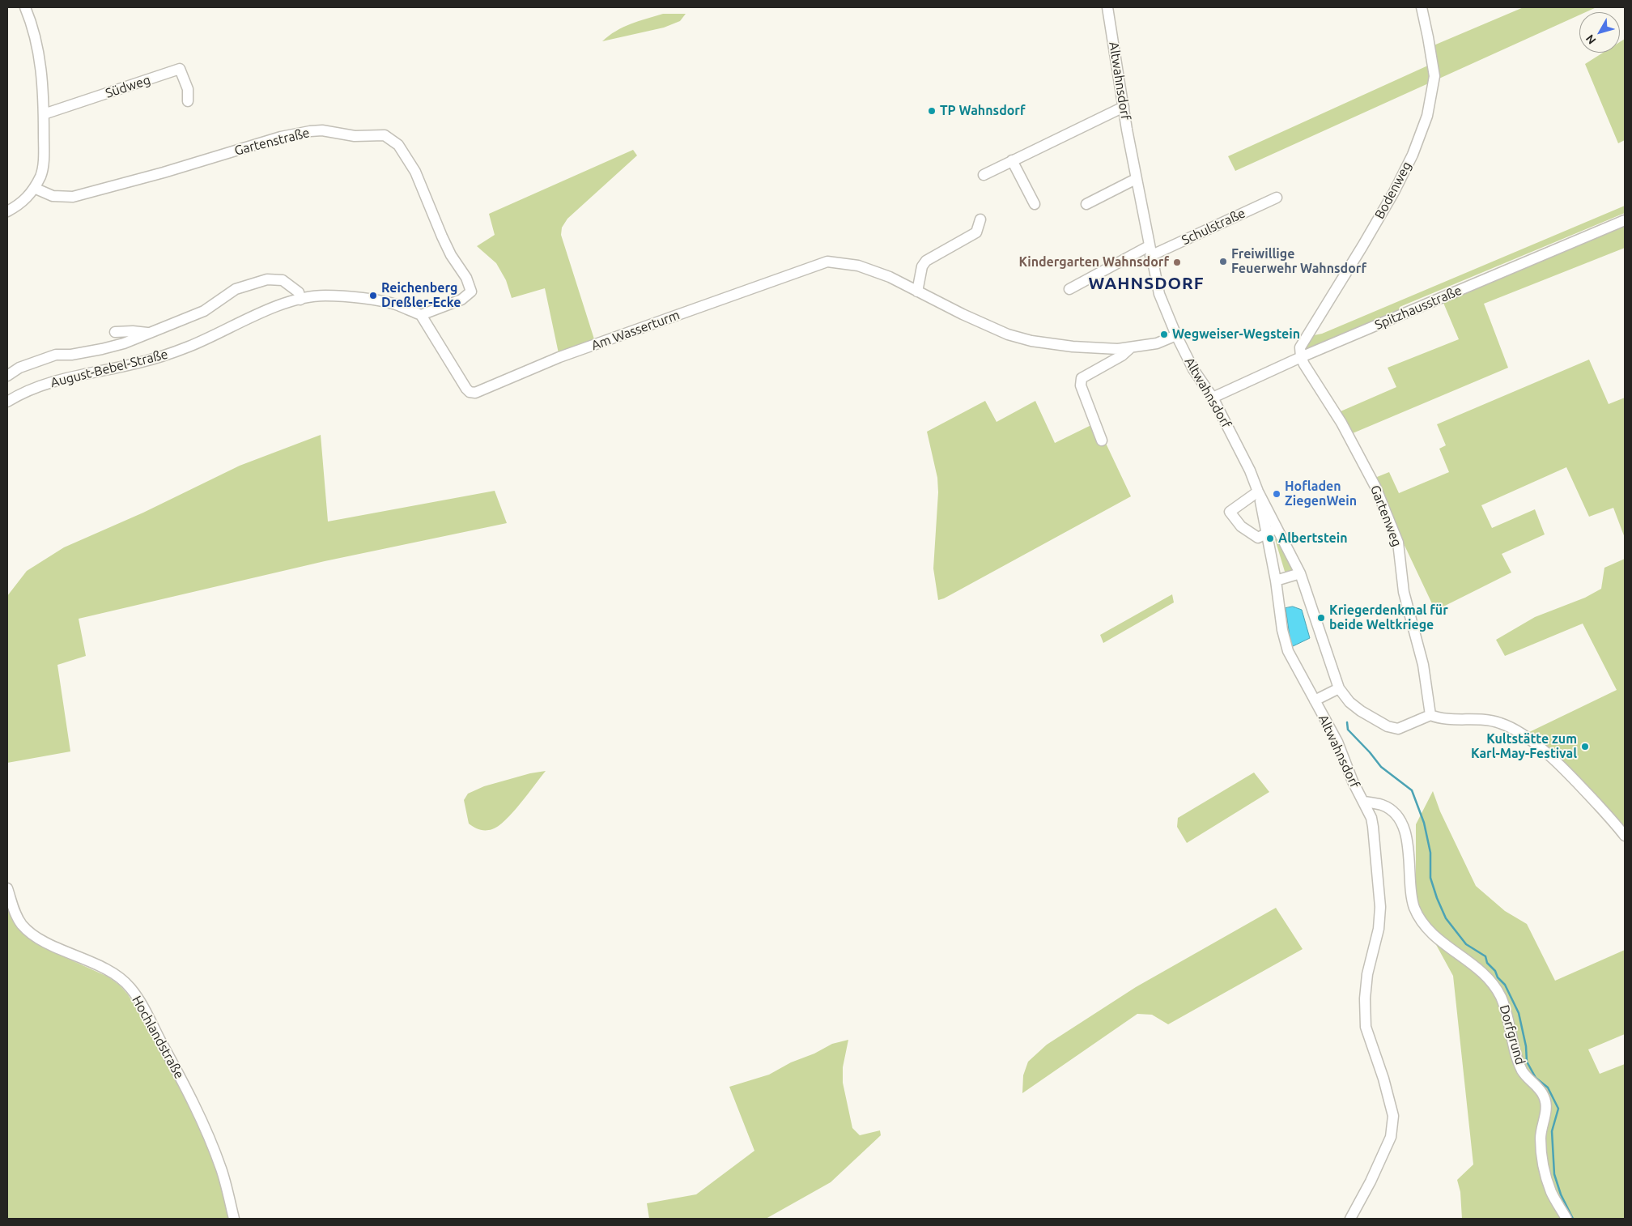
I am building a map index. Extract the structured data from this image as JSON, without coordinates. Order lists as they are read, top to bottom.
{
  "streets": {
    "street": [
      "Altwahnsdorf",
      "Südweg",
      "Gartenstraße",
      "Bodenweg",
      "Schulstraße",
      "Spitzhausstraße",
      "Am Wasserturm",
      "August-Bebel-Straße",
      "Gartenweg",
      "Dorfgrund",
      "Hochlandstraße"
    ]
  },
  "crossings": [
    ["Altwahnsdorf", "Schulstraße"],
    ["Altwahnsdorf", "Spitzhausstraße"],
    ["Altwahnsdorf", "Dorfgrund"],
    ["Gartenstraße", "Am Wasserturm"],
    ["Gartenstraße", "August-Bebel-Straße"],
    ["Bodenweg", "Spitzhausstraße"],
    ["Bodenweg", "Gartenweg"],
    ["Spitzhausstraße", "Gartenweg"],
    ["Am Wasserturm", "August-Bebel-Straße"]
  ],
  "districts": ["WAHNSDORF"],
  "places": [
    "TP Wahnsdorf",
    "Freiwillige Feuerwehr Wahnsdorf",
    "Kindergarten Wahnsdorf",
    "Reichenberg Dreßler-Ecke",
    "Wegweiser-Wegstein",
    "Hofladen ZiegenWein",
    "Albertstein",
    "Kriegerdenkmal für beide Weltkriege",
    "Kultstätte zum Karl-May-Festival"
  ],
  "north": "bottom left"
}
